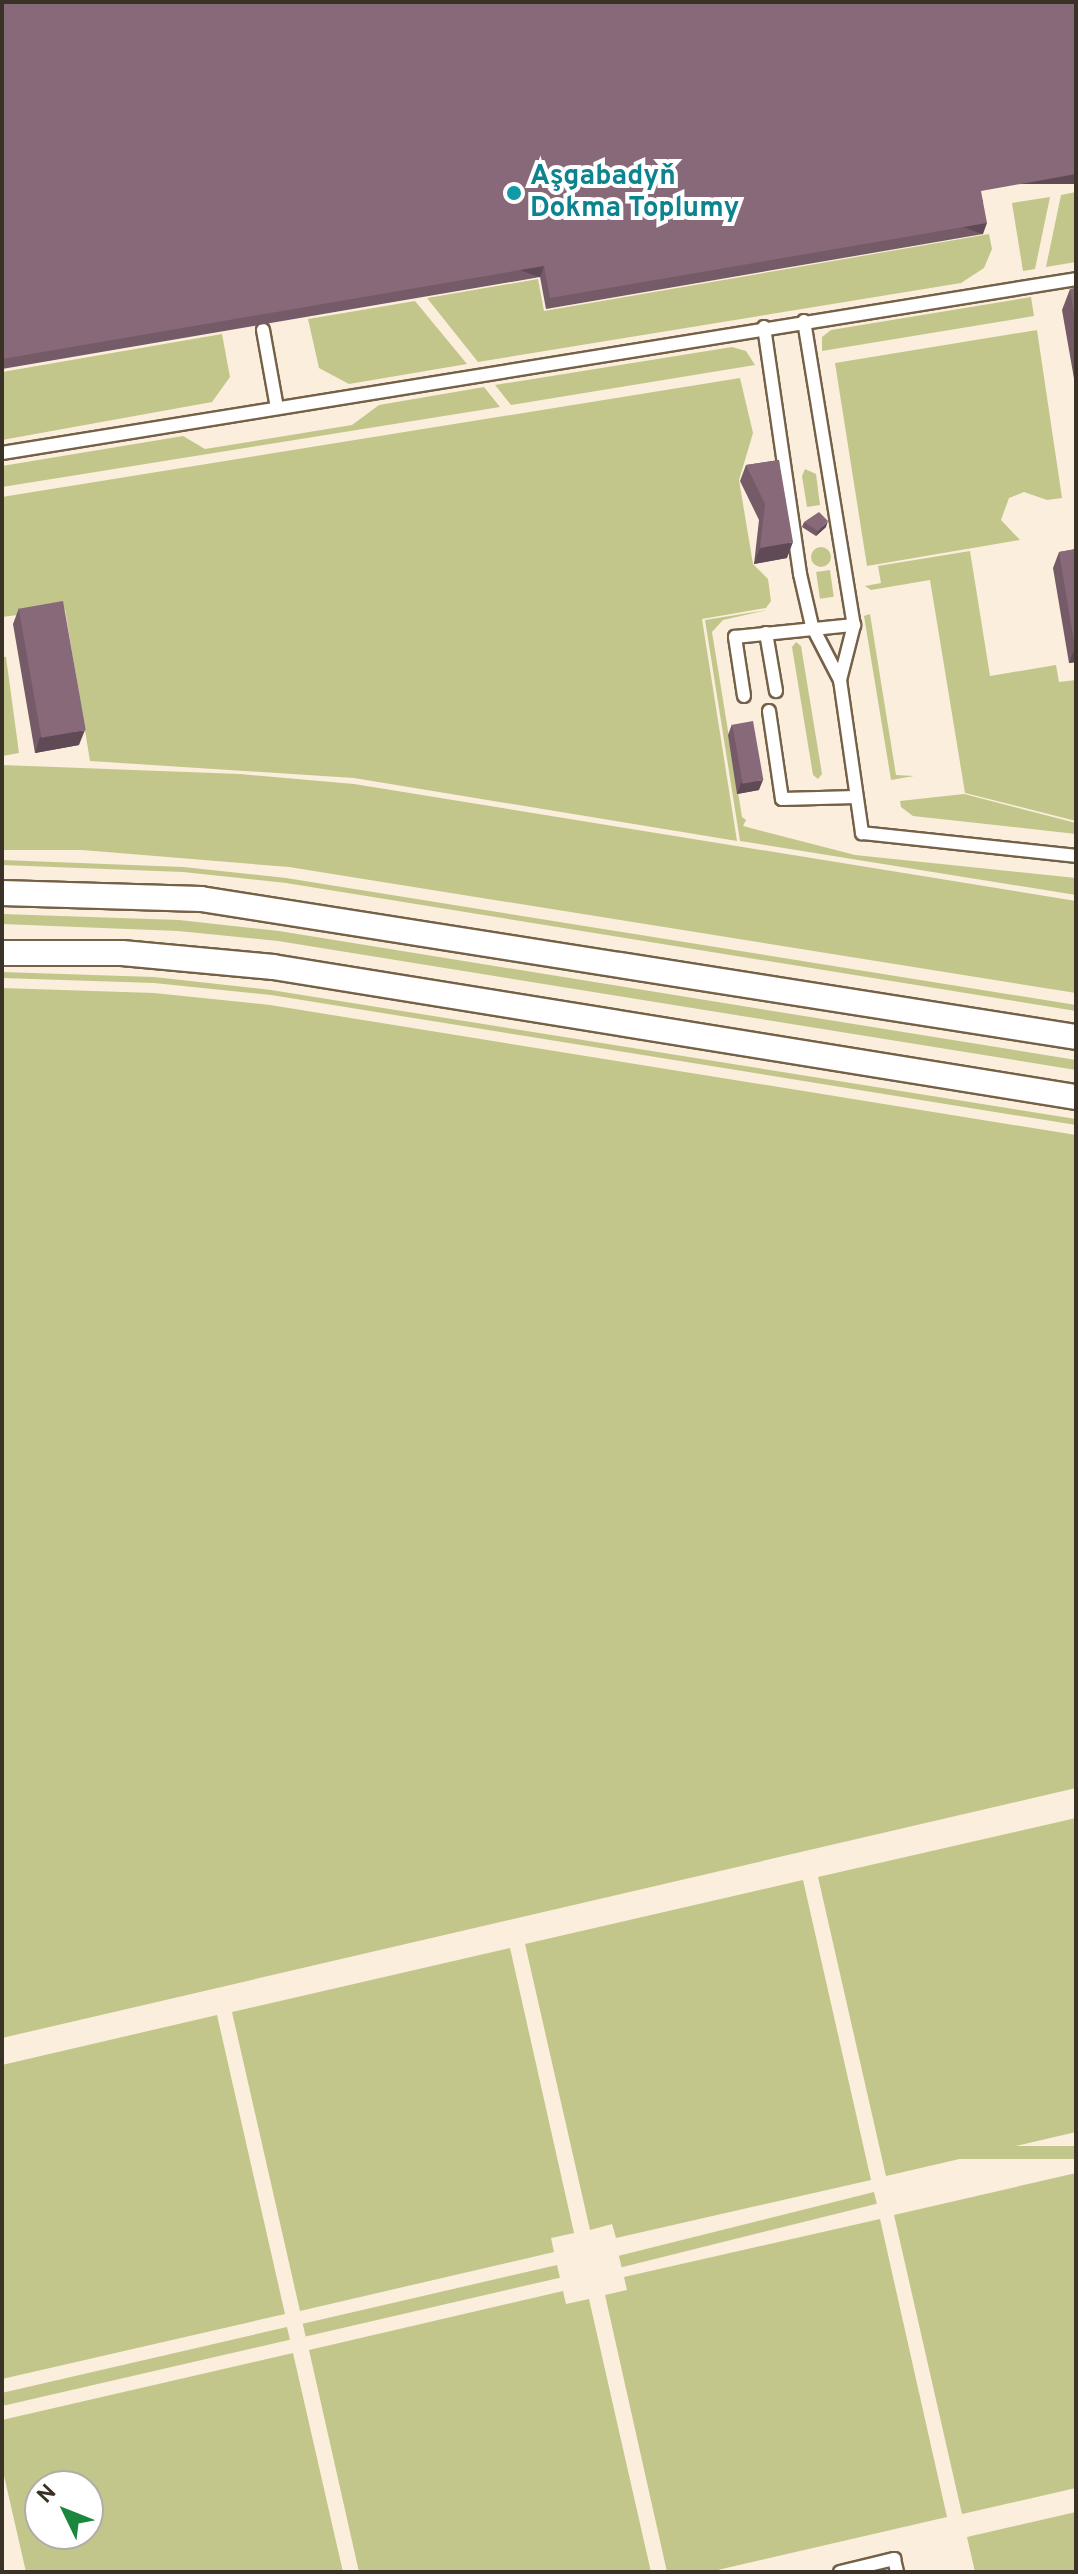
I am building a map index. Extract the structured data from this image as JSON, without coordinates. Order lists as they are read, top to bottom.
{
  "places": ["Aşgabadyň Dokma Toplumy"],
  "north": "top left"
}
